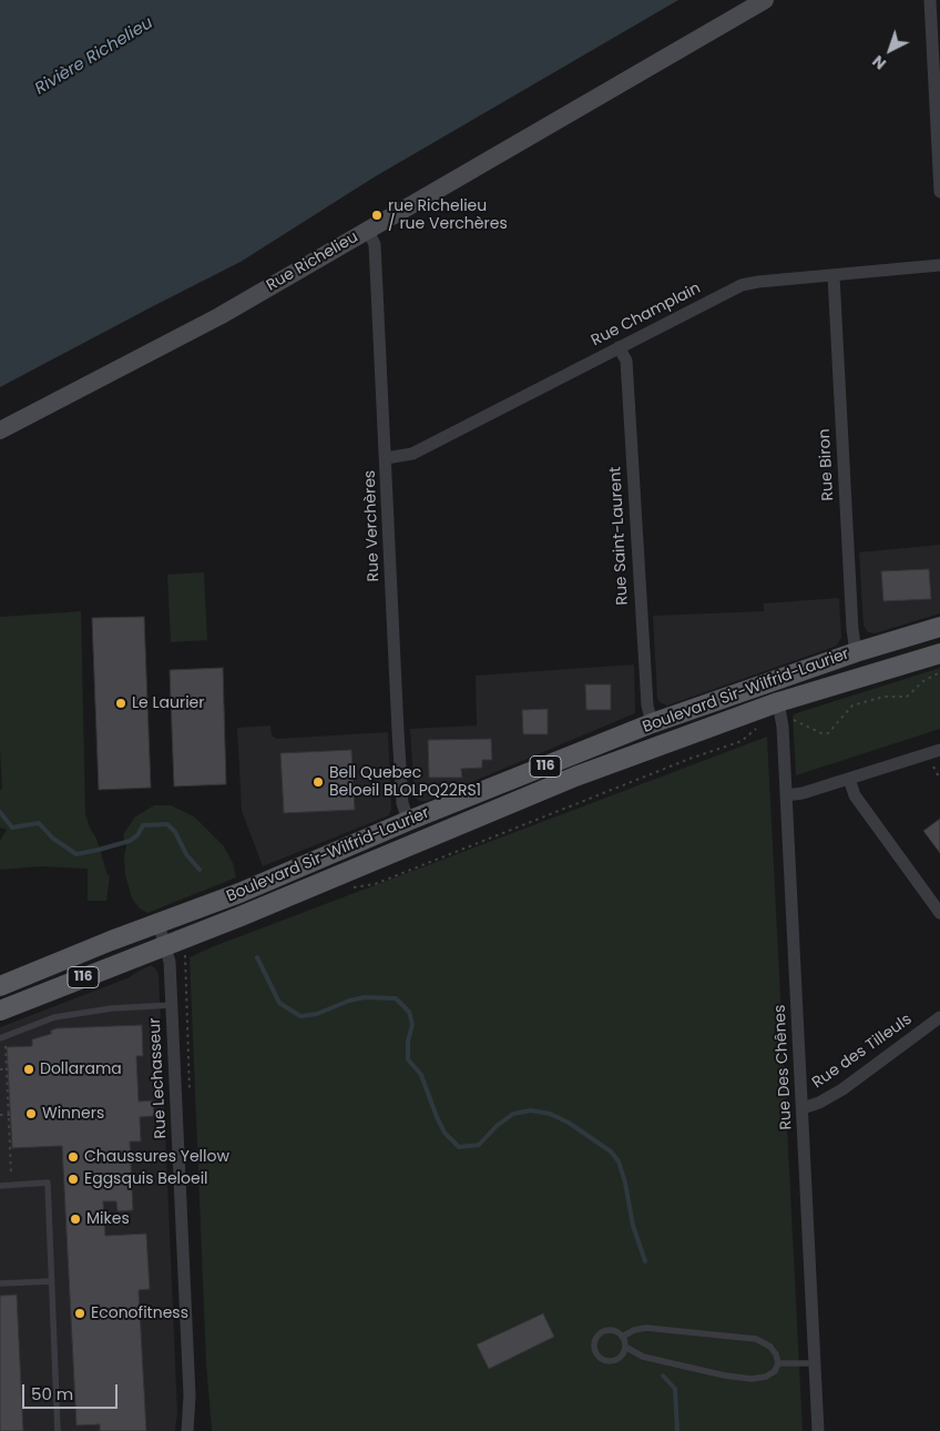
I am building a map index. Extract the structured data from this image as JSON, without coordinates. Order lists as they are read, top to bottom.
{
  "streets": {
    "main road": ["Rue Richelieu", "Boulevard Sir-Wilfrid-Laurier", "116"],
    "street": [
      "Rue Champlain",
      "Rue Biron",
      "Rue Verchères",
      "Rue Saint-Laurent",
      "Rue des Tilleuls",
      "Rue Des Chênes",
      "Rue Lechasseur"
    ]
  },
  "crossings": [
    ["Rue Richelieu", "Rue Verchères"],
    ["Rue Champlain", "Rue Biron"],
    ["Rue Champlain", "Rue Verchères"],
    ["Rue Champlain", "Rue Saint-Laurent"],
    ["Rue Biron", "Boulevard Sir-Wilfrid-Laurier"],
    ["Rue Verchères", "Boulevard Sir-Wilfrid-Laurier"],
    ["Rue Saint-Laurent", "Boulevard Sir-Wilfrid-Laurier"],
    ["Boulevard Sir-Wilfrid-Laurier", "Rue Des Chênes"],
    ["Boulevard Sir-Wilfrid-Laurier", "Rue Lechasseur"],
    ["Rue des Tilleuls", "Rue Des Chênes"]
  ],
  "water": ["Rivière Richelieu"],
  "places": [
    "rue Richelieu / rue Verchères",
    "Le Laurier",
    "Bell Quebec Beloeil BLOLPQ22RS1",
    "Dollarama",
    "Winners",
    "Chaussures Yellow",
    "Eggsquis Beloeil",
    "Mikes",
    "Econofitness"
  ],
  "scale_bar": "50 m",
  "north": "bottom left"
}
